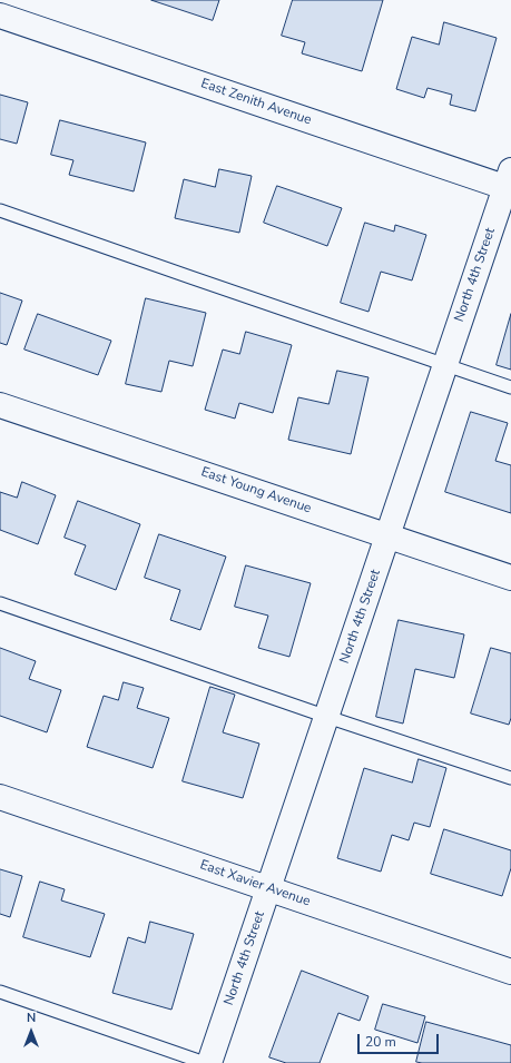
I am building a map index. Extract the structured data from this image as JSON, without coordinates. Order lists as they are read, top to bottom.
{
  "streets": {
    "street": [
      "East Zenith Avenue",
      "North 4th Street",
      "East Young Avenue",
      "East Xavier Avenue"
    ]
  },
  "crossings": [
    ["East Zenith Avenue", "North 4th Street"],
    ["North 4th Street", "East Young Avenue"],
    ["North 4th Street", "East Xavier Avenue"]
  ],
  "scale_bar": "20 m",
  "north": "top"
}
